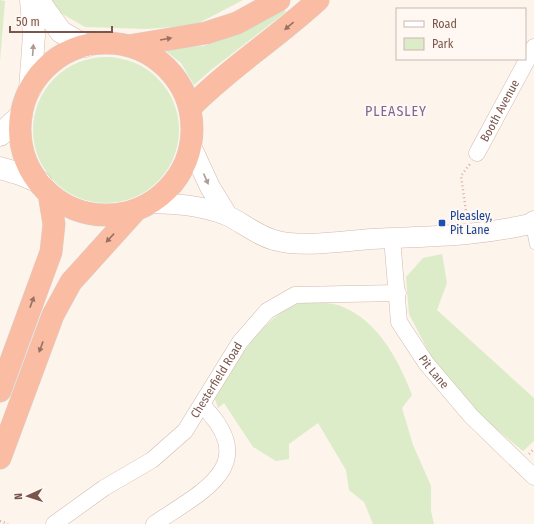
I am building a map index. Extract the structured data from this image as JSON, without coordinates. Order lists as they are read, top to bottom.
{
  "streets": {
    "street": ["Booth Avenue", "Pit Lane", "Chesterfield Road"]
  },
  "crossings": [
    ["Pit Lane", "Chesterfield Road"]
  ],
  "districts": ["PLEASLEY"],
  "places": {
    "transit": ["Pleasley, Pit Lane"]
  },
  "legend": ["Road", "Park"],
  "scale_bar": "50 m",
  "north": "left"
}
